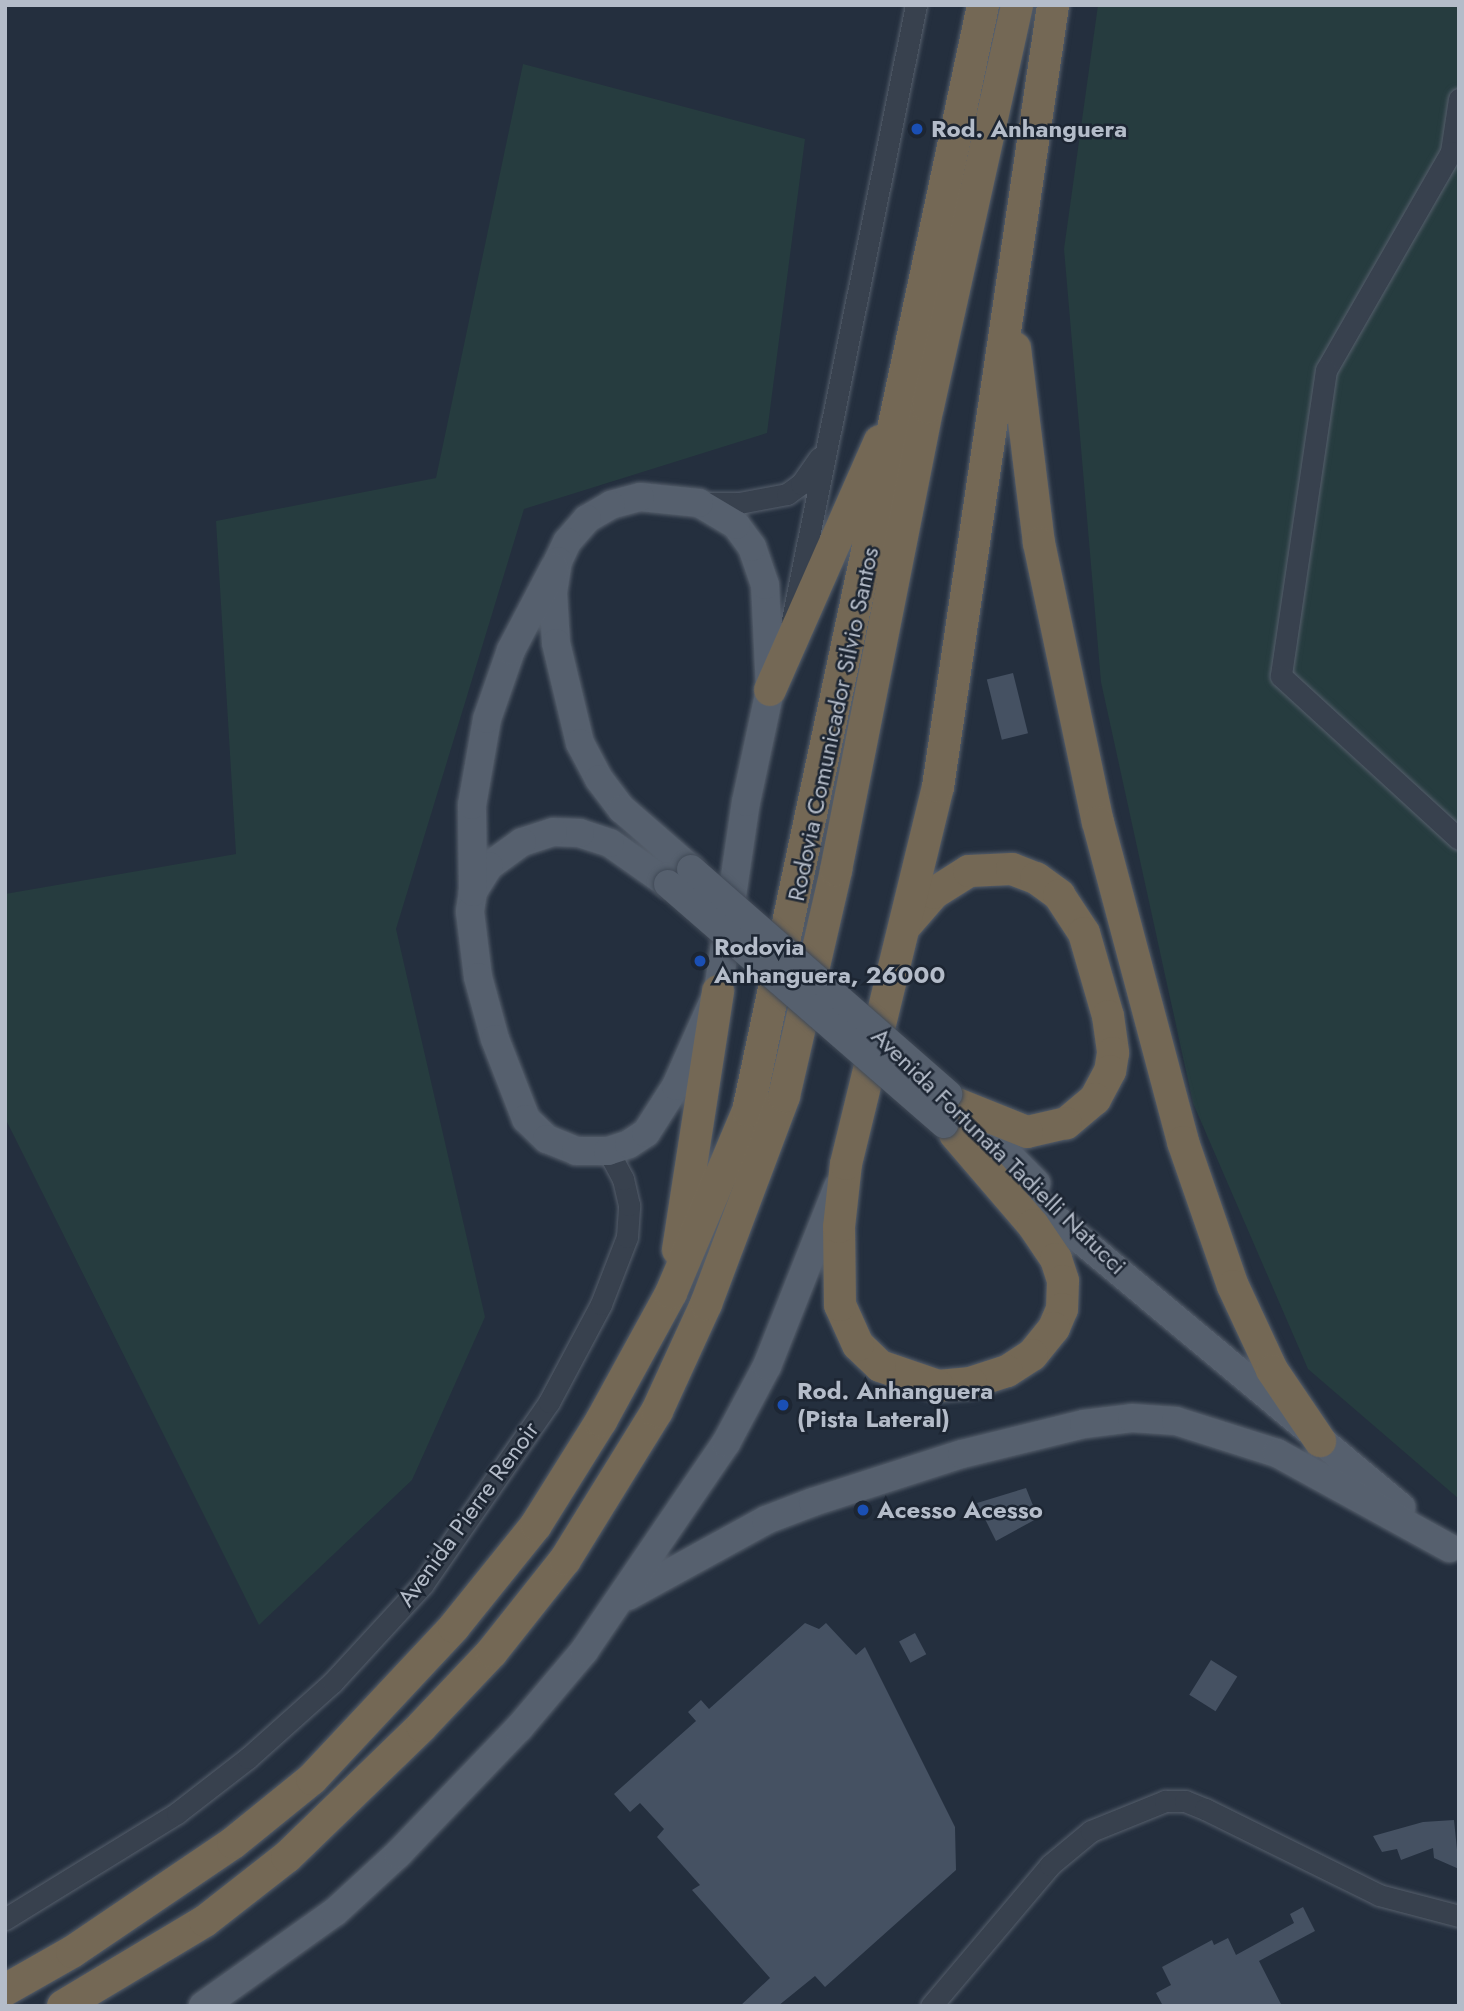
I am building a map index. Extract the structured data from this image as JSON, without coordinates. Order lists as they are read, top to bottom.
{
  "streets": {
    "highway": ["Rodovia Comunicador Silvio Santos"],
    "main road": ["Avenida Fortunata Tadielli Natucci"],
    "street": ["Avenida Pierre Renoir"]
  },
  "places": [
    "Rod. Anhanguera",
    "Rodovia Anhanguera, 26000",
    "Rod. Anhanguera (Pista Lateral)",
    "Acesso Acesso"
  ]
}
